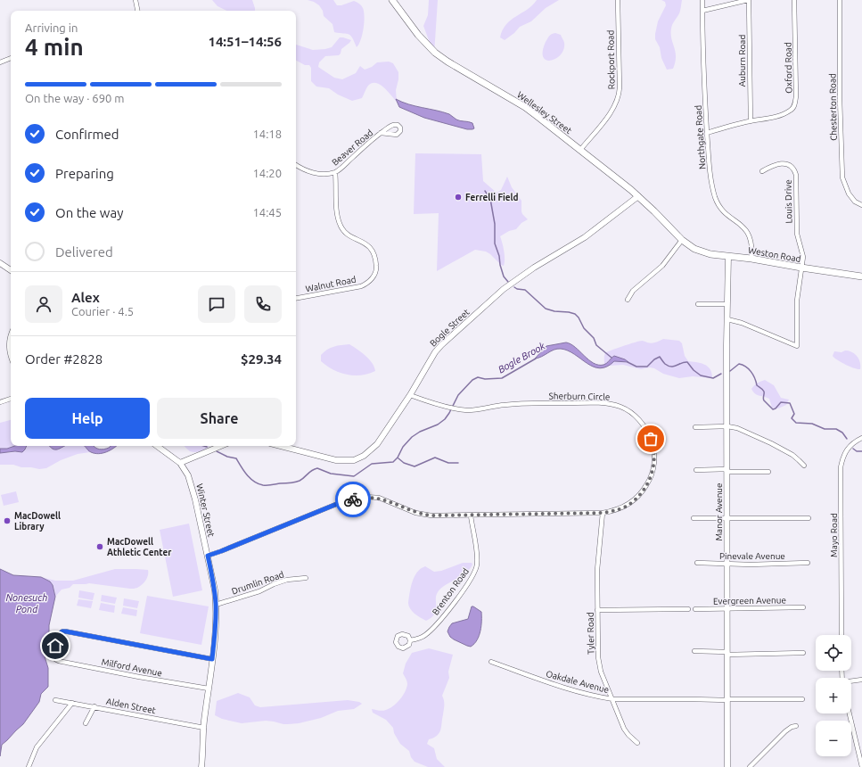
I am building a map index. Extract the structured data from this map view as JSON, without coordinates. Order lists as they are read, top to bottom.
{
  "streets": {
    "main road": ["Wellesley Street", "Weston Road"],
    "street": [
      "Rockport Road",
      "Auburn Road",
      "Oxford Road",
      "Chesterton Road",
      "Northgate Road",
      "Beaver Road",
      "Louis Drive",
      "Walnut Road",
      "Bogle Street",
      "Sherburn Circle",
      "Winter Street",
      "Manor Avenue",
      "Mayo Road",
      "Pinevale Avenue",
      "Drumlin Road",
      "Brenton Road",
      "Evergreen Avenue",
      "Tyler Road",
      "Milford Avenue",
      "Oakdale Avenue",
      "Alden Street"
    ]
  },
  "crossings": [
    ["Rockport Road", "Wellesley Street"],
    ["Auburn Road", "Oxford Road"],
    ["Oxford Road", "Northgate Road"],
    ["Wellesley Street", "Weston Road"],
    ["Wellesley Street", "Bogle Street"],
    ["Northgate Road", "Weston Road"],
    ["Beaver Road", "Walnut Road"],
    ["Louis Drive", "Weston Road"],
    ["Weston Road", "Manor Avenue"],
    ["Bogle Street", "Sherburn Circle"],
    ["Sherburn Circle", "Winter Street"],
    ["Sherburn Circle", "Brenton Road"],
    ["Sherburn Circle", "Tyler Road"],
    ["Winter Street", "Drumlin Road"],
    ["Winter Street", "Milford Avenue"],
    ["Winter Street", "Alden Street"],
    ["Manor Avenue", "Pinevale Avenue"],
    ["Manor Avenue", "Evergreen Avenue"],
    ["Manor Avenue", "Oakdale Avenue"],
    ["Tyler Road", "Oakdale Avenue"]
  ],
  "water": ["Bogle Brook", "Nonesuch Pond"],
  "places": ["Ferrelli Field", "MacDowell Library", "MacDowell Athletic Center"],
  "page": {
    "heading": ["4 min", "Arriving in", "14:51–14:56"],
    "panel": [
      "Alex",
      "Courier · 4.5",
      "Order #2828",
      "$29.34"
    ],
    "bar": "On the way · 690 m",
    "list": [
      ["Confirmed", "14:18"],
      ["Preparing", "14:20"],
      ["On the way", "14:45"],
      "Delivered"
    ],
    "buttons": ["Help", "Share"],
    "map_buttons": ["+", "−"]
  }
}
